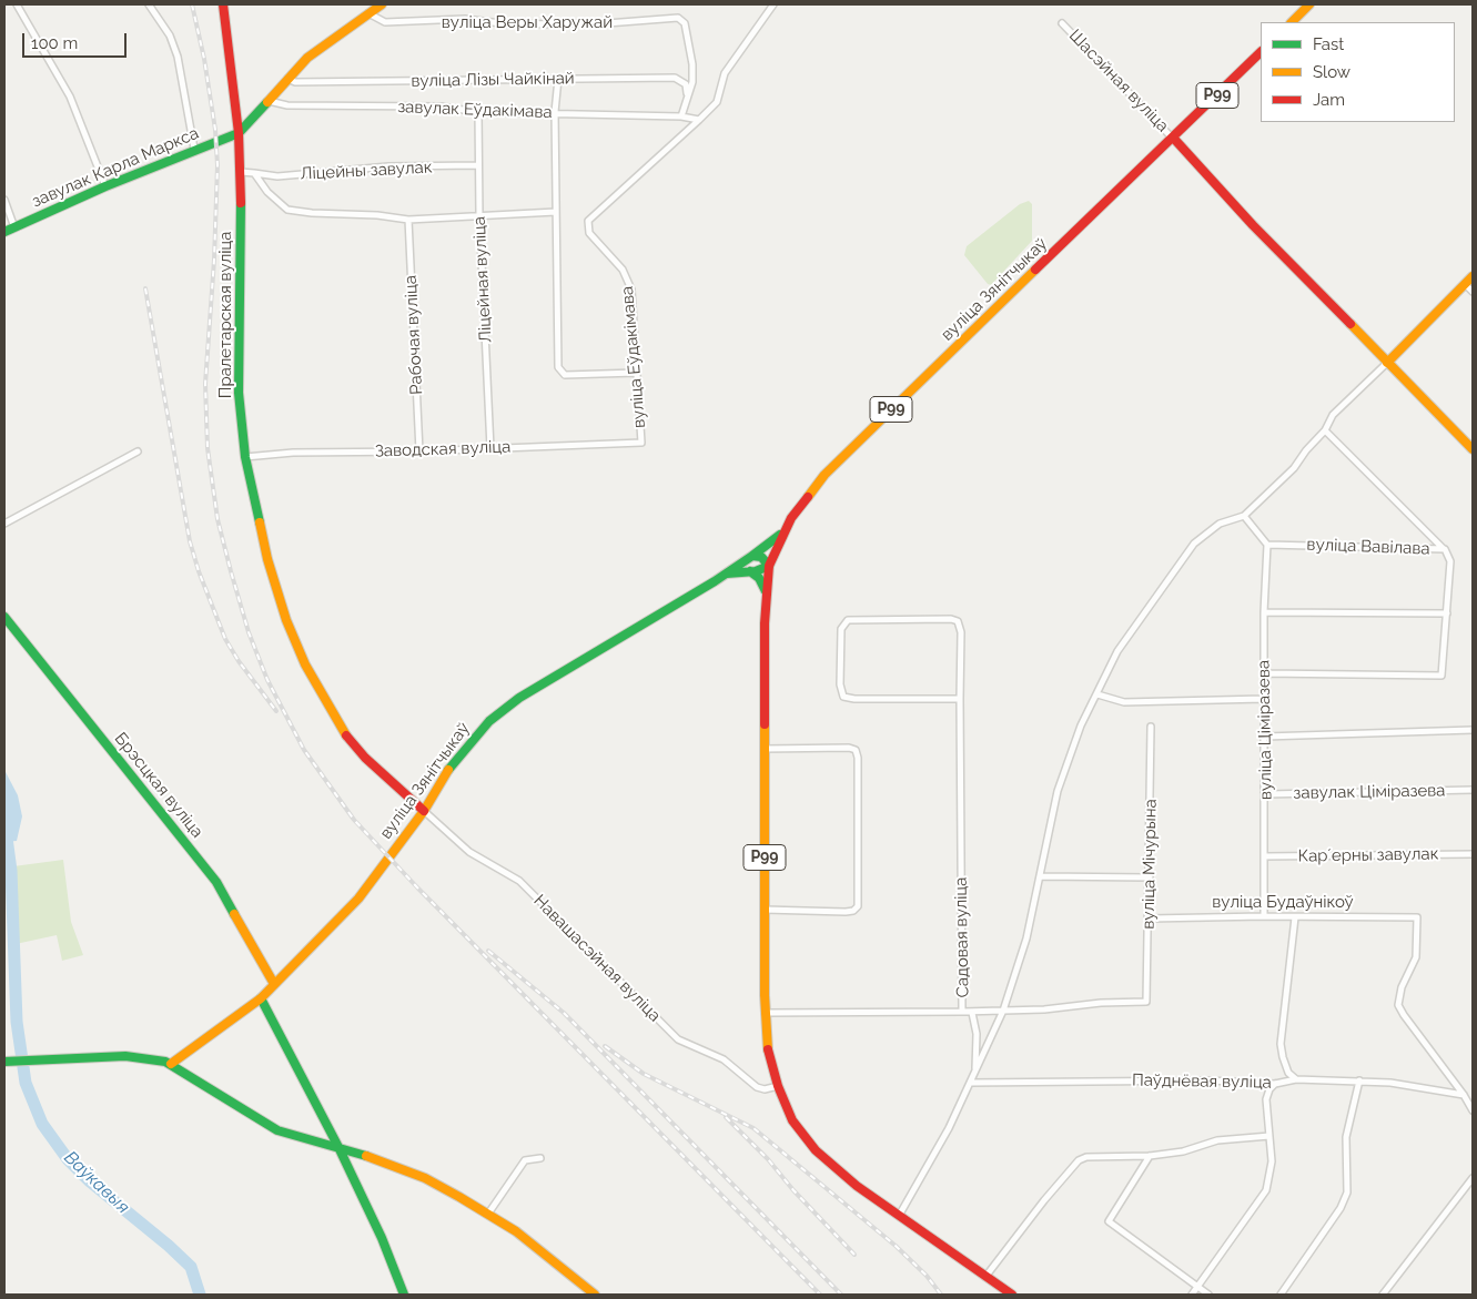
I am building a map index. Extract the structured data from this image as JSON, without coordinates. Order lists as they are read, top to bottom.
{
  "streets": {
    "main road": [
      "Р99",
      "завулак Карла Маркса",
      "вуліца Зянітчыкаў",
      "Пралетарская вуліца",
      "Брэсцкая вуліца"
    ],
    "street": [
      "вуліца Веры Харужай",
      "вуліца Лізы Чайкінай",
      "Шасэйная вуліца",
      "завулак Еўдакімава",
      "Ліцейны завулак",
      "Ліцейная вуліца",
      "Рабочая вуліца",
      "вуліца Еўдакімава",
      "Заводская вуліца",
      "вуліца Вавілава",
      "вуліца Ціміразева",
      "завулак Ціміразева",
      "Карʼерны завулак",
      "вуліца Мічурына",
      "вуліца Будаўнікоў",
      "Садовая вуліца",
      "Навашасэйная вуліца",
      "Паўднёвая вуліца"
    ]
  },
  "crossings": [
    ["вуліца Веры Харужай", "вуліца Лізы Чайкінай"],
    ["Шасэйная вуліца", "вуліца Зянітчыкаў"],
    ["Р99", "вуліца Зянітчыкаў"],
    ["Р99", "Садовая вуліца"],
    ["Р99", "Навашасэйная вуліца"],
    ["завулак Еўдакімава", "Ліцейная вуліца"],
    ["завулак Карла Маркса", "Пралетарская вуліца"],
    ["Ліцейны завулак", "Ліцейная вуліца"],
    ["Ліцейны завулак", "Пралетарская вуліца"],
    ["Ліцейная вуліца", "Заводская вуліца"],
    ["вуліца Зянітчыкаў", "Пралетарская вуліца"],
    ["вуліца Зянітчыкаў", "Брэсцкая вуліца"],
    ["вуліца Зянітчыкаў", "Навашасэйная вуліца"],
    ["Пралетарская вуліца", "Заводская вуліца"],
    ["Пралетарская вуліца", "Навашасэйная вуліца"],
    ["Рабочая вуліца", "Заводская вуліца"],
    ["вуліца Еўдакімава", "Заводская вуліца"],
    ["вуліца Вавілава", "вуліца Ціміразева"],
    ["вуліца Ціміразева", "завулак Ціміразева"],
    ["вуліца Ціміразева", "Карʼерны завулак"],
    ["вуліца Ціміразева", "вуліца Будаўнікоў"],
    ["вуліца Мічурына", "вуліца Будаўнікоў"],
    ["вуліца Будаўнікоў", "Паўднёвая вуліца"]
  ],
  "water": ["Ваўкавыя"],
  "legend": ["Fast", "Slow", "Jam"],
  "scale_bar": "100 m"
}
